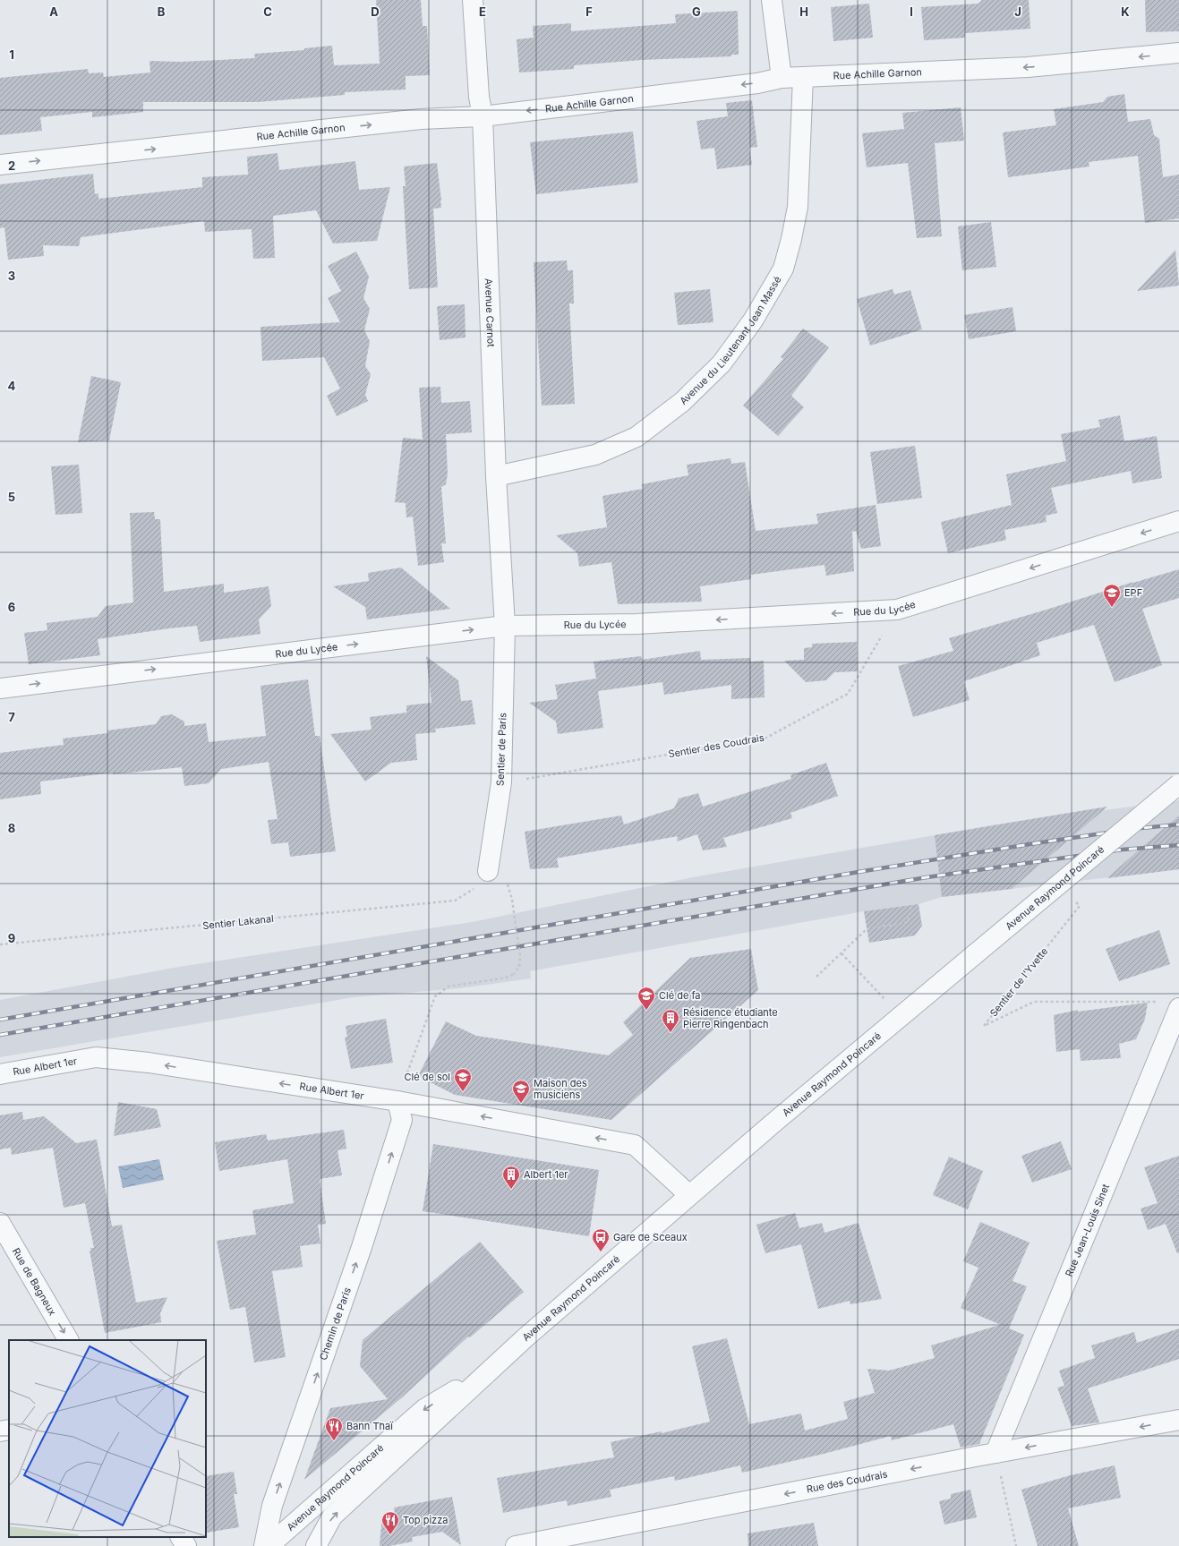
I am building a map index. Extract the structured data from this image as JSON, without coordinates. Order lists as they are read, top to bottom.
{
  "streets": {
    "street": [
      "Rue Achille Garnon",
      "Avenue Carnot",
      "Avenue du Lieutenant Jean Massé",
      "Rue du Lycée",
      "Sentier de Paris",
      "Avenue Raymond Poincaré",
      "Rue Albert 1er",
      "Rue Jean-Louis Sinet",
      "Rue de Bagneux",
      "Chemin de Paris",
      "Rue des Coudrais"
    ],
    "path": ["Sentier des Coudrais", "Sentier Lakanal", "Sentier de l'Yvette"]
  },
  "crossings": [
    ["Rue Achille Garnon", "Avenue Carnot"],
    ["Rue Achille Garnon", "Avenue du Lieutenant Jean Massé"],
    ["Avenue Carnot", "Avenue du Lieutenant Jean Massé"],
    ["Avenue Carnot", "Rue du Lycée"],
    ["Avenue Carnot", "Sentier de Paris"],
    ["Rue du Lycée", "Sentier des Coudrais"],
    ["Rue du Lycée", "Sentier de Paris"],
    ["Sentier des Coudrais", "Sentier de Paris"],
    ["Avenue Raymond Poincaré", "Sentier de l'Yvette"],
    ["Avenue Raymond Poincaré", "Rue Albert 1er"],
    ["Rue Albert 1er", "Chemin de Paris"],
    ["Rue Jean-Louis Sinet", "Rue des Coudrais"]
  ],
  "one_way": [
    "Rue Albert 1er",
    "Rue de Bagneux",
    "Chemin de Paris",
    "Rue des Coudrais"
  ],
  "places": {
    "school or university": [
      "EPF",
      "Clé de fa",
      "Clé de sol",
      "Maison des musiciens"
    ],
    "building": ["Résidence étudiante Pierre Ringenbach", "Albert 1er"],
    "bus stop": ["Gare de Sceaux"],
    "restaurant": ["Bann Thaï", "Top pizza"]
  },
  "grid": {
    "columns": [
      "A",
      "B",
      "C",
      "D",
      "E",
      "F",
      "G",
      "H",
      "I",
      "J",
      "K"
    ],
    "rows": [
      "1",
      "2",
      "3",
      "4",
      "5",
      "6",
      "7",
      "8",
      "9"
    ]
  }
}
